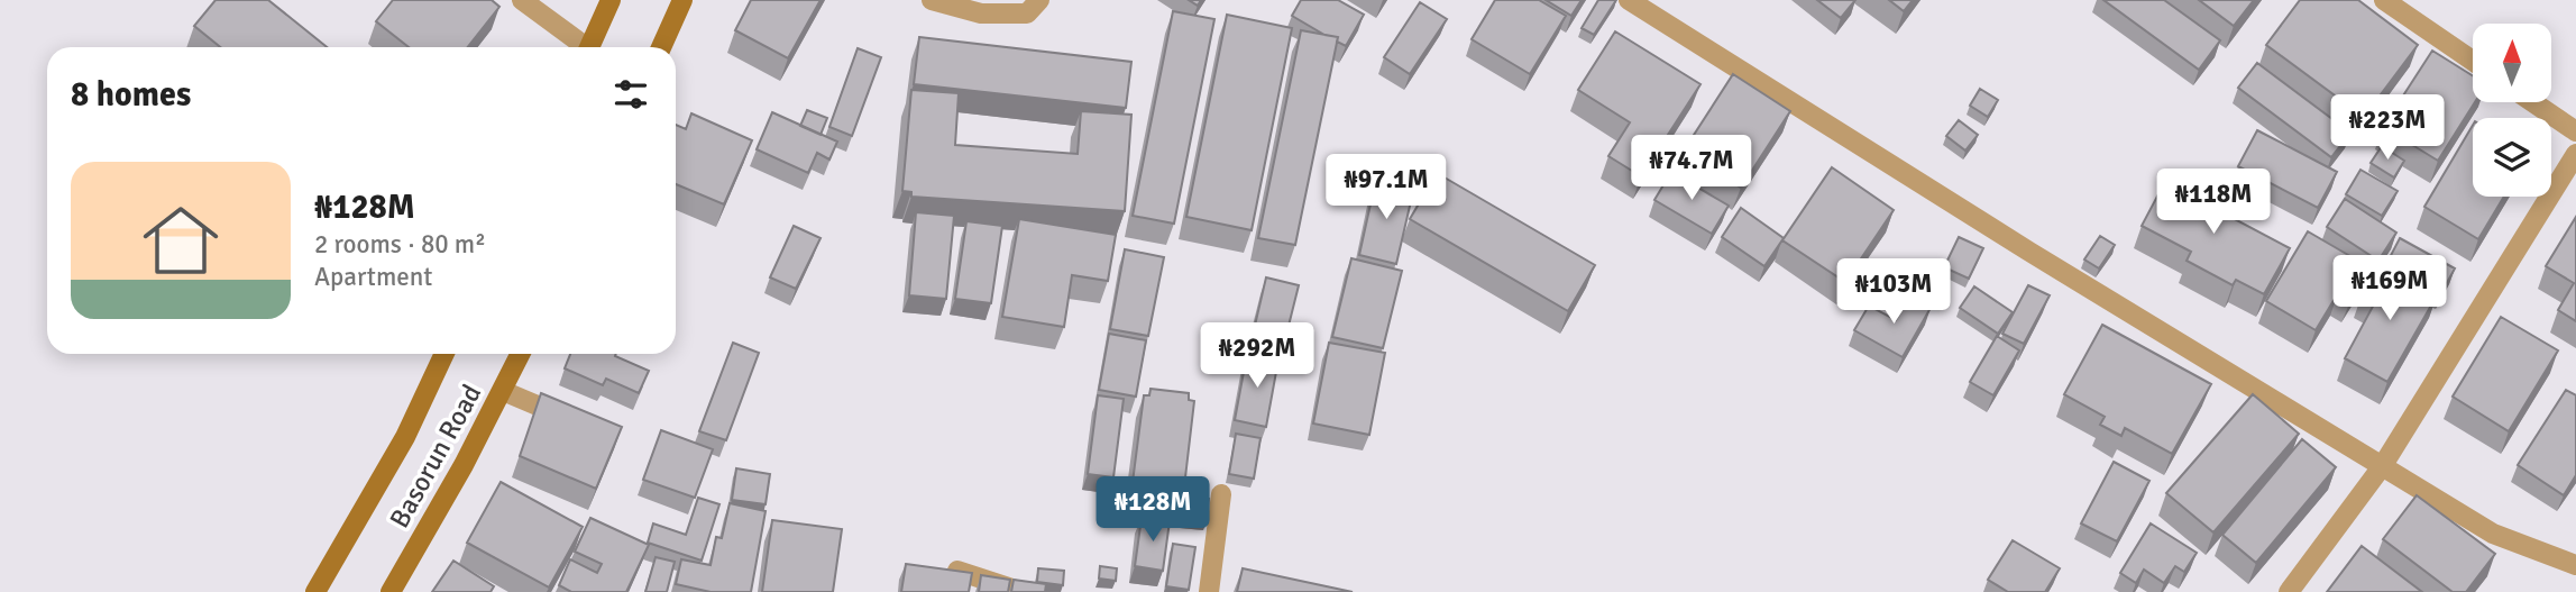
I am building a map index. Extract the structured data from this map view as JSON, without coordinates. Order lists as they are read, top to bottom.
{
  "streets": {
    "main road": ["Basorun Road"]
  },
  "north": "top",
  "page": {
    "heading": "8 homes",
    "price": [
      "₦223M",
      "₦74.7M",
      "₦97.1M",
      "₦118M",
      "₦169M",
      "₦103M",
      "₦292M",
      "₦128M"
    ],
    "list": [
      {
        "name": "₦128M",
        "note": "2 rooms · 80 m² · Apartment"
      }
    ]
  }
}
